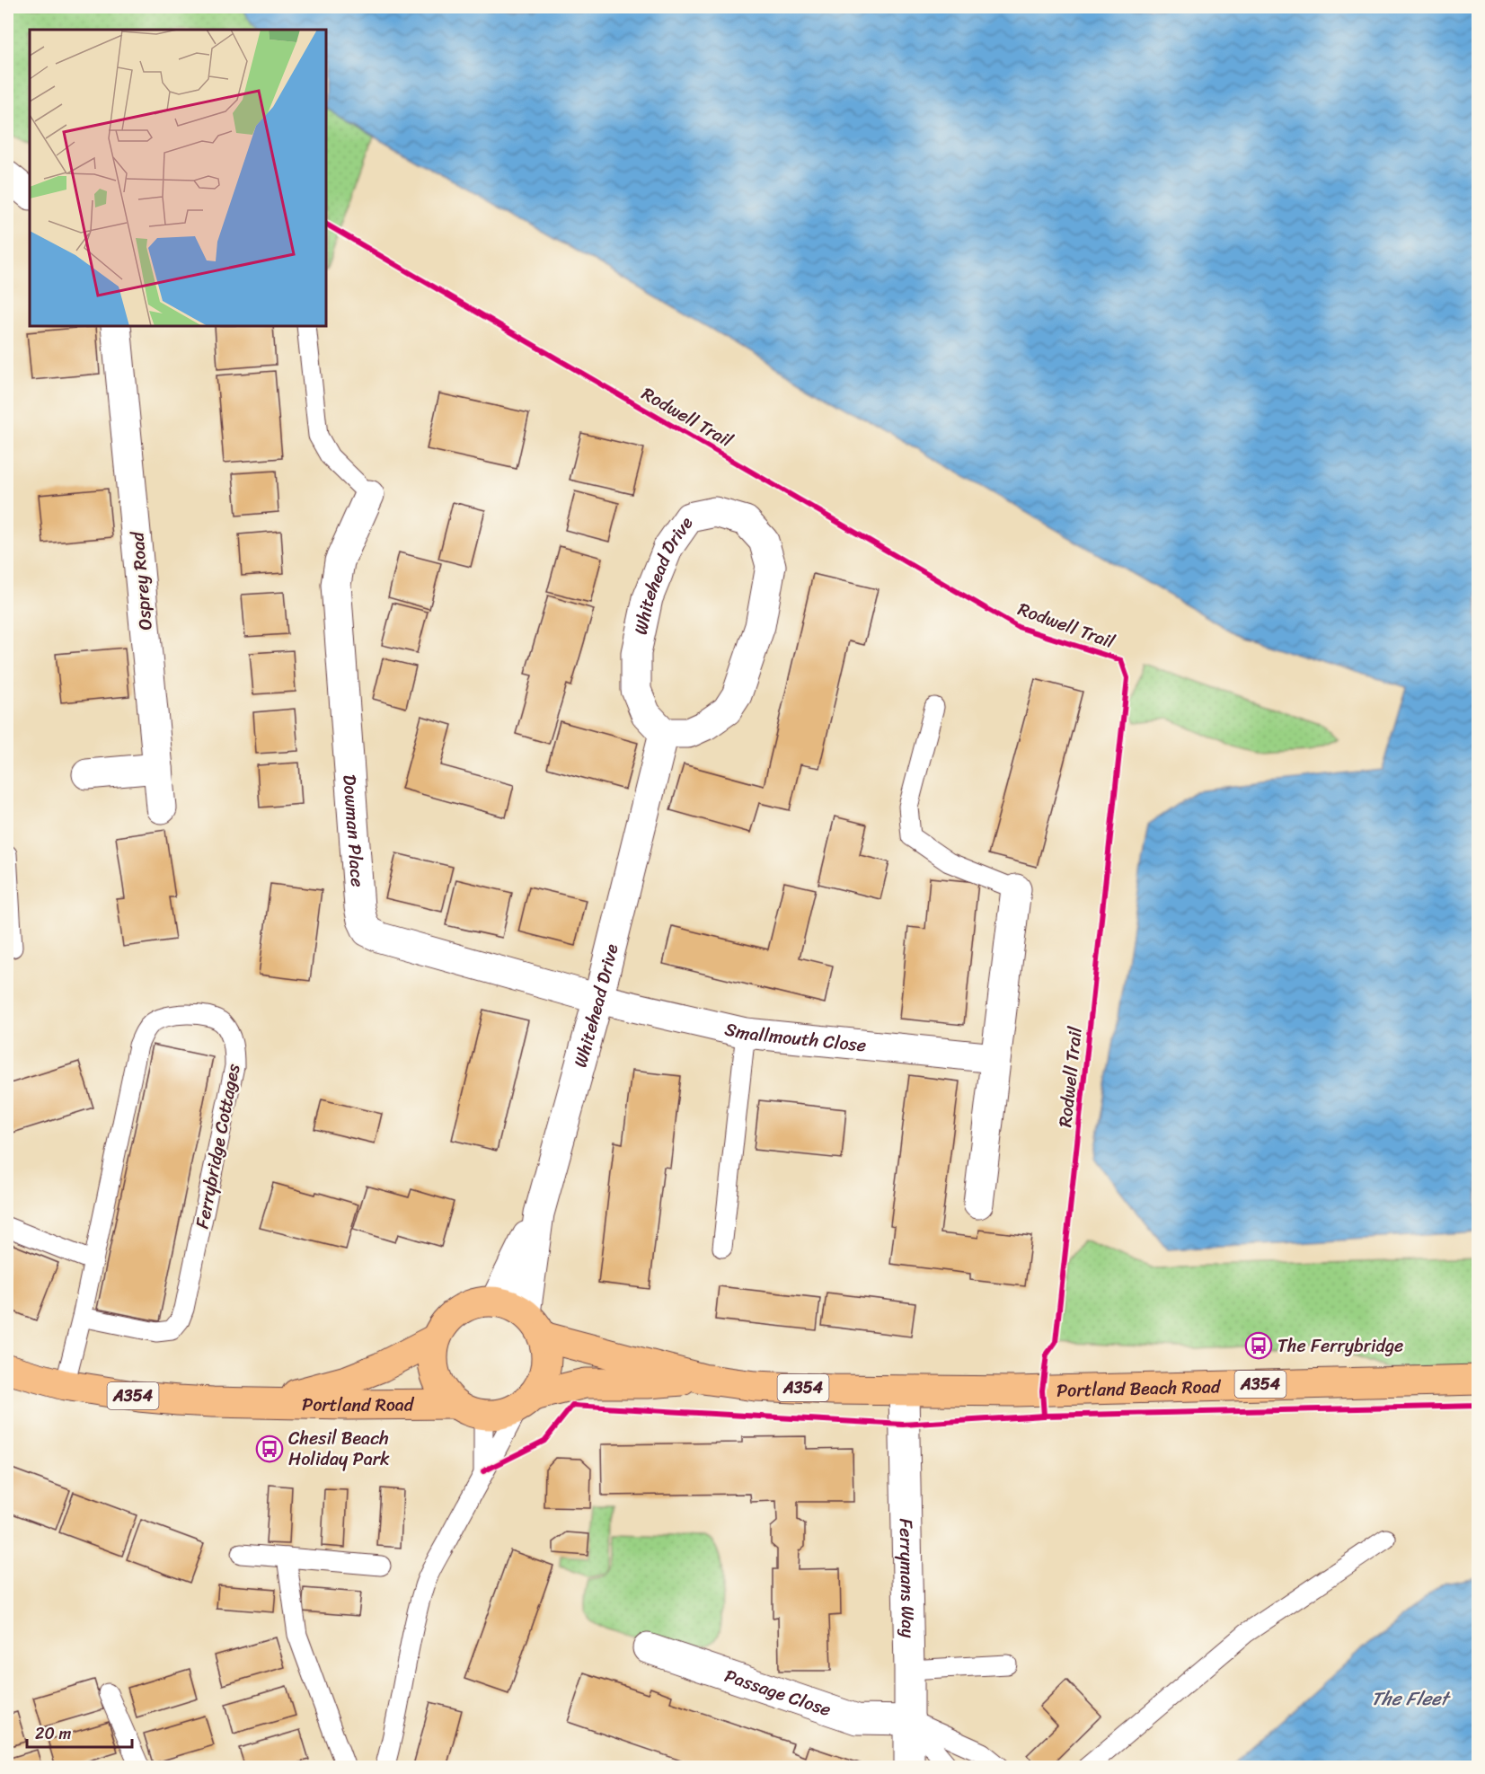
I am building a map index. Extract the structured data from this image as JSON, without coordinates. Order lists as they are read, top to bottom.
{
  "streets": {
    "highway": ["A354", "Portland Beach Road", "Portland Road"],
    "street": [
      "Whitehead Drive",
      "Osprey Road",
      "Dowman Place",
      "Smallmouth Close",
      "Ferrymans Way",
      "Passage Close"
    ],
    "lane": ["Ferrybridge Cottages"],
    "cycle path": ["Rodwell Trail"]
  },
  "crossings": [
    ["Whitehead Drive", "Dowman Place"],
    ["Whitehead Drive", "Smallmouth Close"],
    ["Whitehead Drive", "A354"],
    ["Whitehead Drive", "Portland Beach Road"],
    ["Whitehead Drive", "Portland Road"],
    ["Dowman Place", "Smallmouth Close"],
    ["Ferrybridge Cottages", "Portland Road"],
    ["A354", "Portland Beach Road"],
    ["A354", "Portland Road"],
    ["Portland Beach Road", "Portland Road"],
    ["Portland Beach Road", "Ferrymans Way"],
    ["Ferrymans Way", "Passage Close"]
  ],
  "water": ["The Fleet"],
  "places": {
    "bus stop": ["The Ferrybridge", "Chesil Beach Holiday Park"]
  },
  "scale_bar": "20 m"
}
